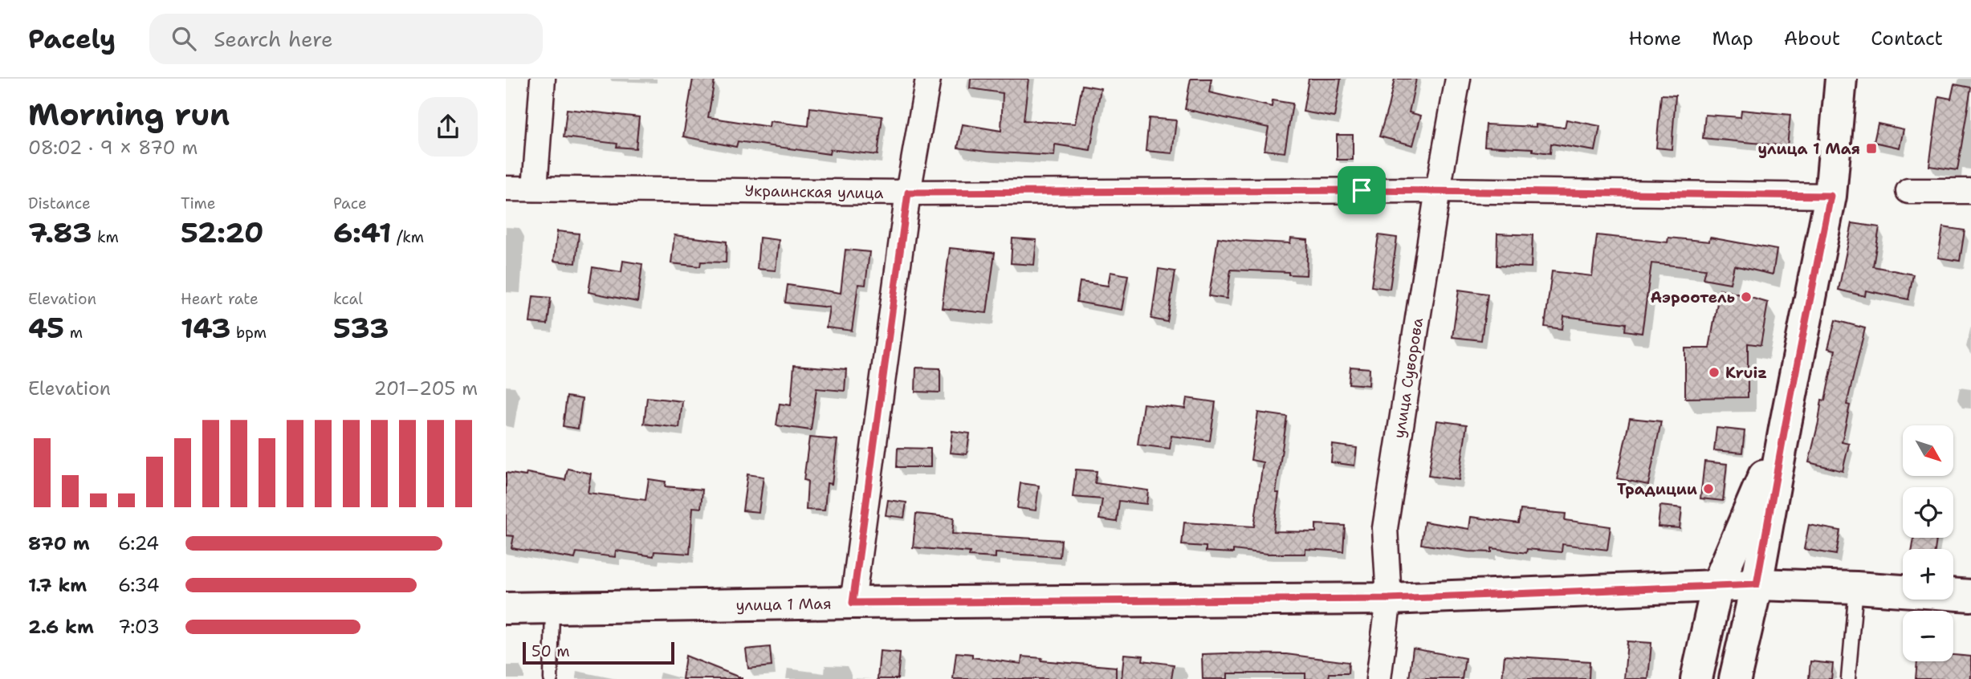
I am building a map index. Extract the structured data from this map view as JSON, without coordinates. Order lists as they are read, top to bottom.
{
  "streets": {
    "street": ["Украинская улица", "улица Суворова", "улица 1 Мая"]
  },
  "crossings": [
    ["Украинская улица", "улица Суворова"],
    ["улица Суворова", "улица 1 Мая"]
  ],
  "places": {
    "transit": ["улица 1 Мая"],
    "other": ["Аэроотель", "Kruiz", "Традиции"]
  },
  "scale_bar": "50 m",
  "north": "bottom right",
  "page": {
    "header": "Pacely",
    "search": "Search here",
    "nav": [
      "Home",
      "Map",
      "About",
      "Contact"
    ],
    "heading": ["Morning run", "08:02 · 9 × 870 m"],
    "stats": [
      ["Distance", "7.83 km"],
      ["Time", "52:20"],
      ["Pace", "6:41 /km"],
      ["Elevation", "45 m"],
      ["Heart rate", "143 bpm"],
      ["kcal", "533"]
    ],
    "chart": ["Elevation", "201–205 m"],
    "map_buttons": ["+", "−"],
    "list": [
      {
        "name": "870 m",
        "note": "6:24"
      },
      {
        "name": "1.7 km",
        "note": "6:34"
      },
      {
        "name": "2.6 km",
        "note": "7:03"
      }
    ],
    "scale": "50 m"
  }
}
